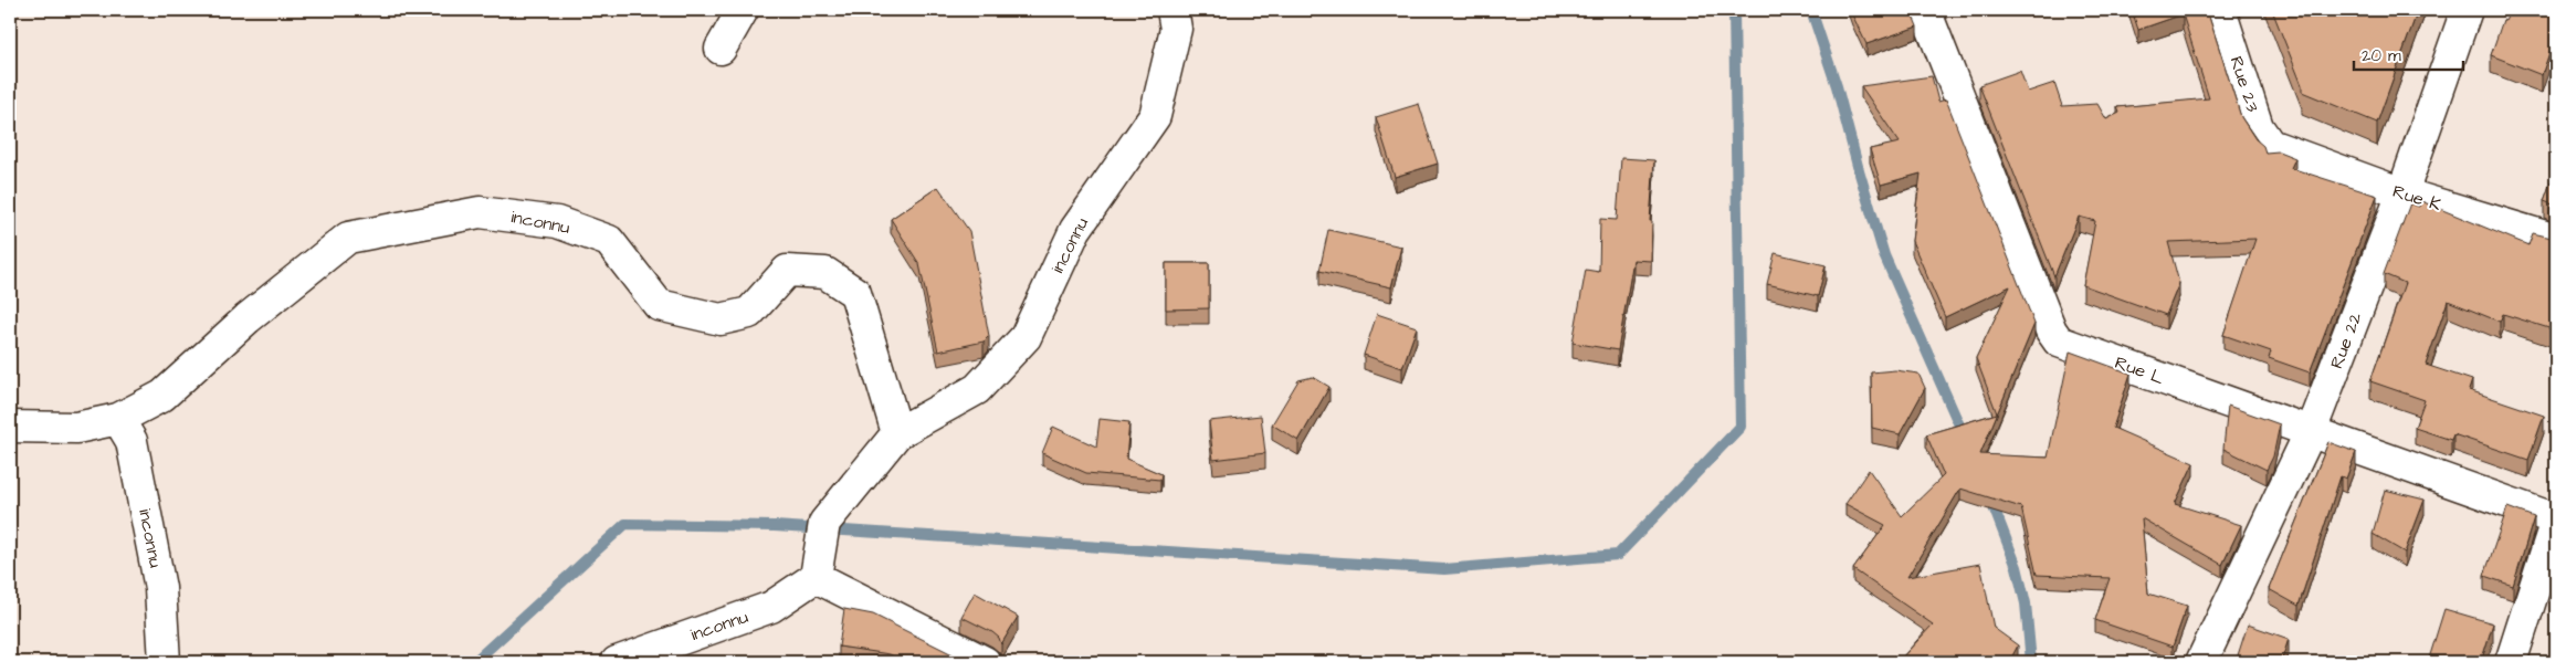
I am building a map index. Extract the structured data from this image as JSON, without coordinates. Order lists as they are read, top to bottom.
{
  "streets": {
    "street": [
      "Rue 23",
      "Rue K",
      "inconnu",
      "Rue 22",
      "Rue L"
    ]
  },
  "crossings": [
    ["Rue 23", "Rue K"],
    ["Rue K", "Rue 22"],
    ["Rue 22", "Rue L"]
  ],
  "scale_bar": "20 m"
}
